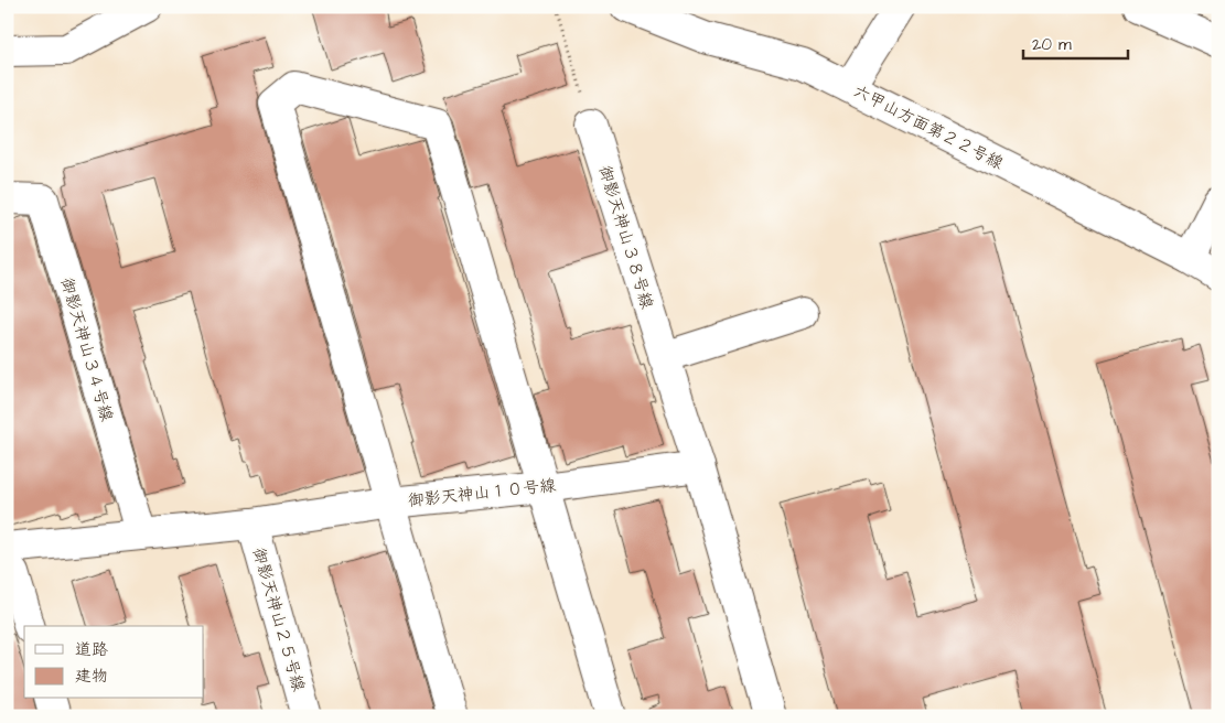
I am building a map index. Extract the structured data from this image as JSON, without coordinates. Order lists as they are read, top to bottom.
{
  "streets": {
    "street": [
      "六甲山方面第２２号線",
      "御影天神山３８号線",
      "御影天神山３４号線",
      "御影天神山１０号線",
      "御影天神山２５号線"
    ]
  },
  "crossings": [
    ["御影天神山３８号線", "御影天神山１０号線"],
    ["御影天神山３４号線", "御影天神山１０号線"],
    ["御影天神山１０号線", "御影天神山２５号線"]
  ],
  "legend": ["道路", "建物"],
  "scale_bar": "20 m"
}
